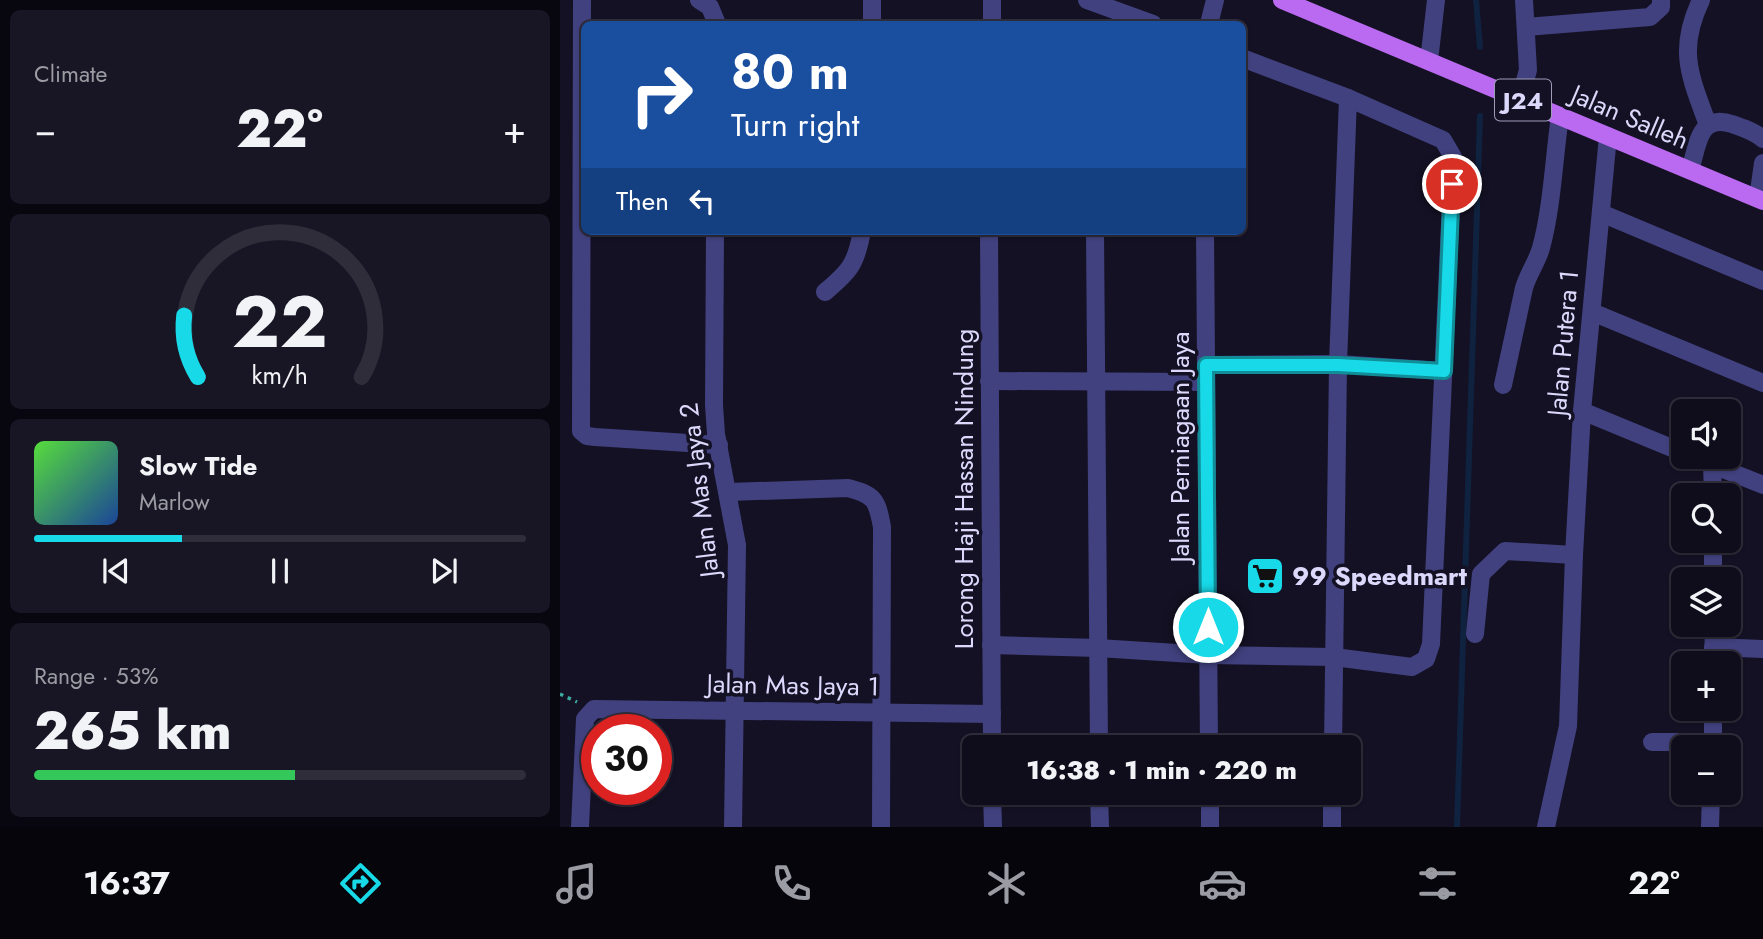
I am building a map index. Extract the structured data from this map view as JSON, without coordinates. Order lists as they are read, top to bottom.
{
  "streets": {
    "main road": ["J24", "Jalan Salleh"],
    "street": [
      "Jalan Putera 1",
      "Jalan Perniagaan Jaya",
      "Lorong Haji Hassan Nindung",
      "Jalan Mas Jaya 2",
      "Jalan Mas Jaya 1"
    ]
  },
  "crossings": [
    ["Jalan Salleh", "Jalan Putera 1"],
    ["Lorong Haji Hassan Nindung", "Jalan Mas Jaya 1"],
    ["Jalan Mas Jaya 2", "Jalan Mas Jaya 1"]
  ],
  "places": {
    "supermarket": ["99 Speedmart"]
  },
  "page": {
    "tile": [
      "Climate",
      ["Range · 53%", "265 km"]
    ],
    "turn": ["80 m", "Turn right"],
    "heat": ["−", "22°", "+"],
    "then": "Then",
    "map_buttons": ["+", "−"],
    "song": ["Slow Tide", "Marlow"],
    "limit": "30",
    "trip": "16:38 · 1 min · 220 m",
    "tabs": ["16:37", "22°"],
    "gauge": ["22", "km/h"]
  }
}
